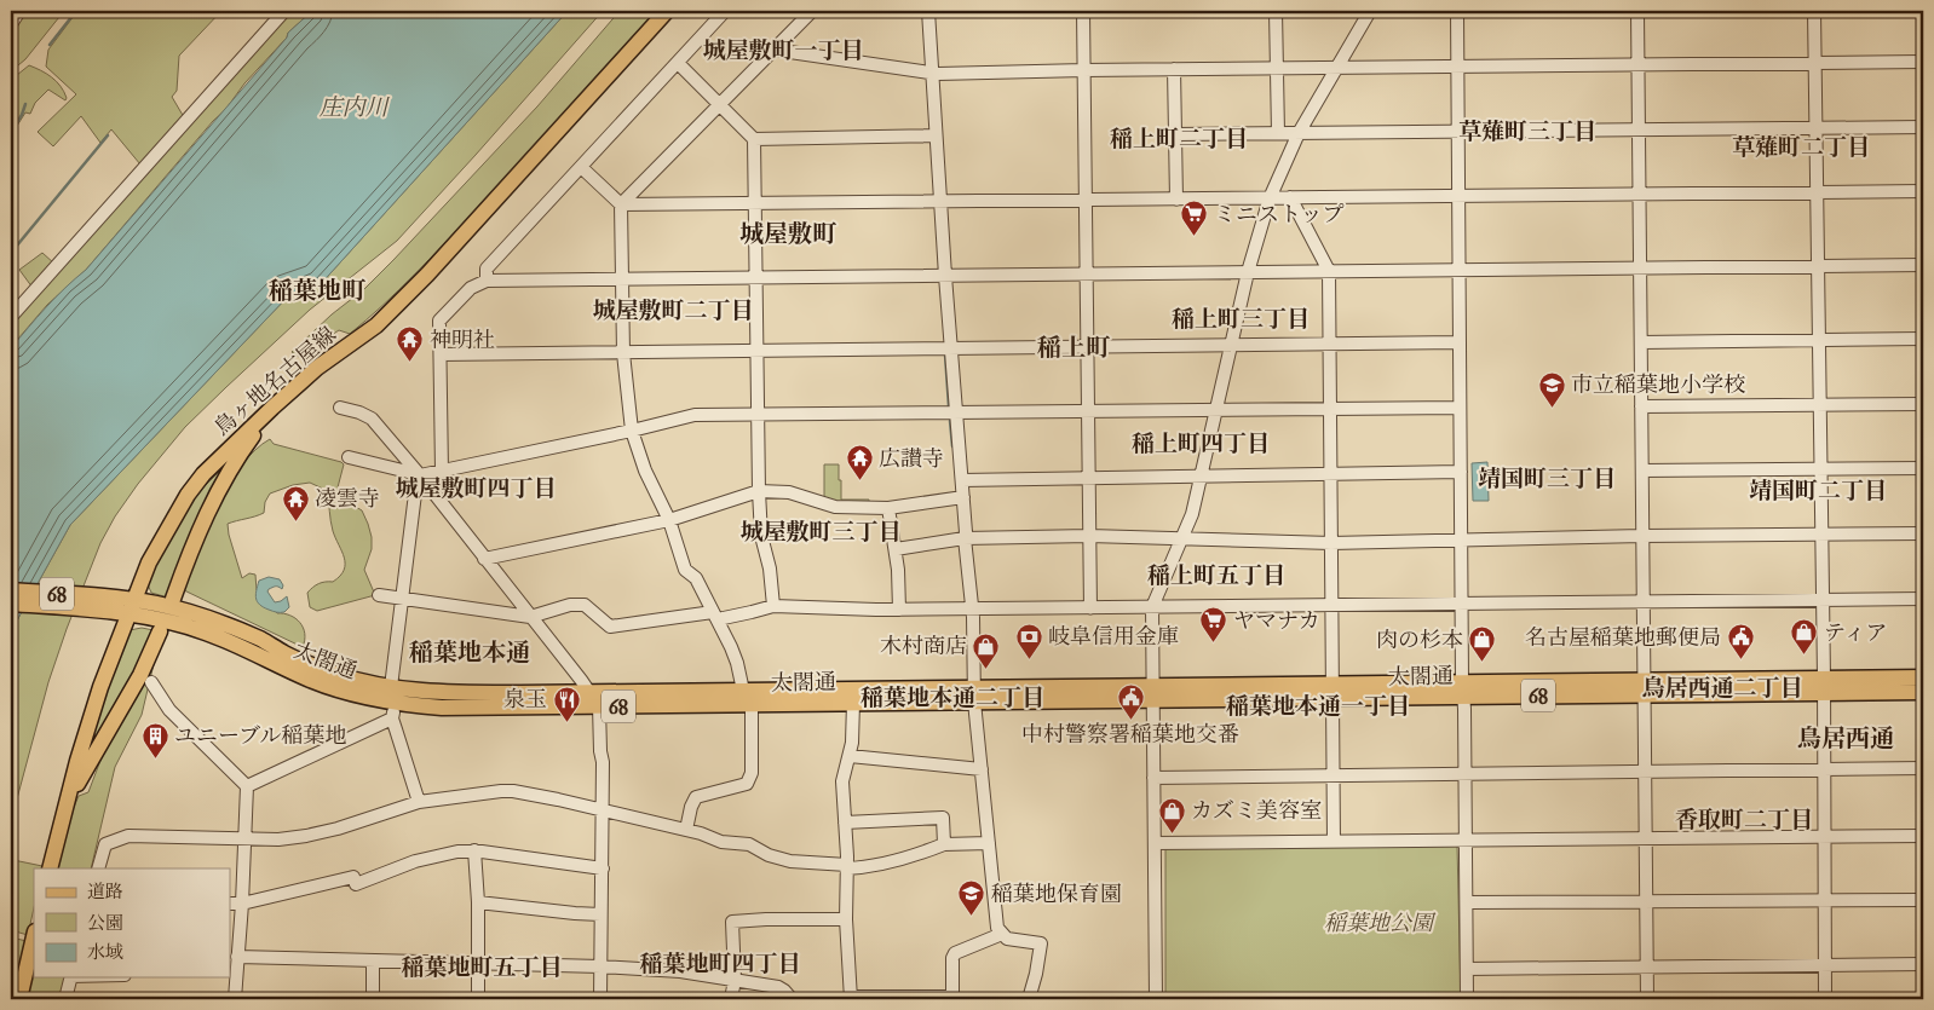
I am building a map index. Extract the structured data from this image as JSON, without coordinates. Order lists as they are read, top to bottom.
{
  "streets": {
    "main road": ["鳥ヶ地名古屋線", "68", "太閤通"]
  },
  "crossings": [
    ["鳥ヶ地名古屋線", "太閤通"],
    ["68", "太閤通"]
  ],
  "districts": [
    "城屋敷町一丁目",
    "草薙町三丁目",
    "稲上町二丁目",
    "草薙町二丁目",
    "城屋敷町",
    "稲葉地町",
    "城屋敷町二丁目",
    "稲上町三丁目",
    "稲上町",
    "稲上町四丁目",
    "靖国町三丁目",
    "城屋敷町四丁目",
    "靖国町二丁目",
    "城屋敷町三丁目",
    "稲上町五丁目",
    "稲葉地本通",
    "鳥居西通二丁目",
    "稲葉地本通二丁目",
    "稲葉地本通一丁目",
    "鳥居西通",
    "香取町二丁目",
    "稲葉地町四丁目",
    "稲葉地町五丁目"
  ],
  "water": ["庄内川"],
  "parks": ["稲葉地公園"],
  "places": {
    "supermarket": ["ミニストップ", "ヤマナカ"],
    "temple": ["神明社", "広讃寺", "凌雲寺"],
    "school or university": ["市立稲葉地小学校", "稲葉地保育園"],
    "shop": [
      "ティア",
      "肉の杉本",
      "木村商店",
      "カズミ美容室"
    ],
    "bank": ["岐阜信用金庫"],
    "public building": ["名古屋稲葉地郵便局", "中村警察署稲葉地交番"],
    "restaurant": ["泉玉"],
    "building": ["ユニーブル稲葉地"]
  },
  "legend": ["道路", "公園", "水域"]
}
